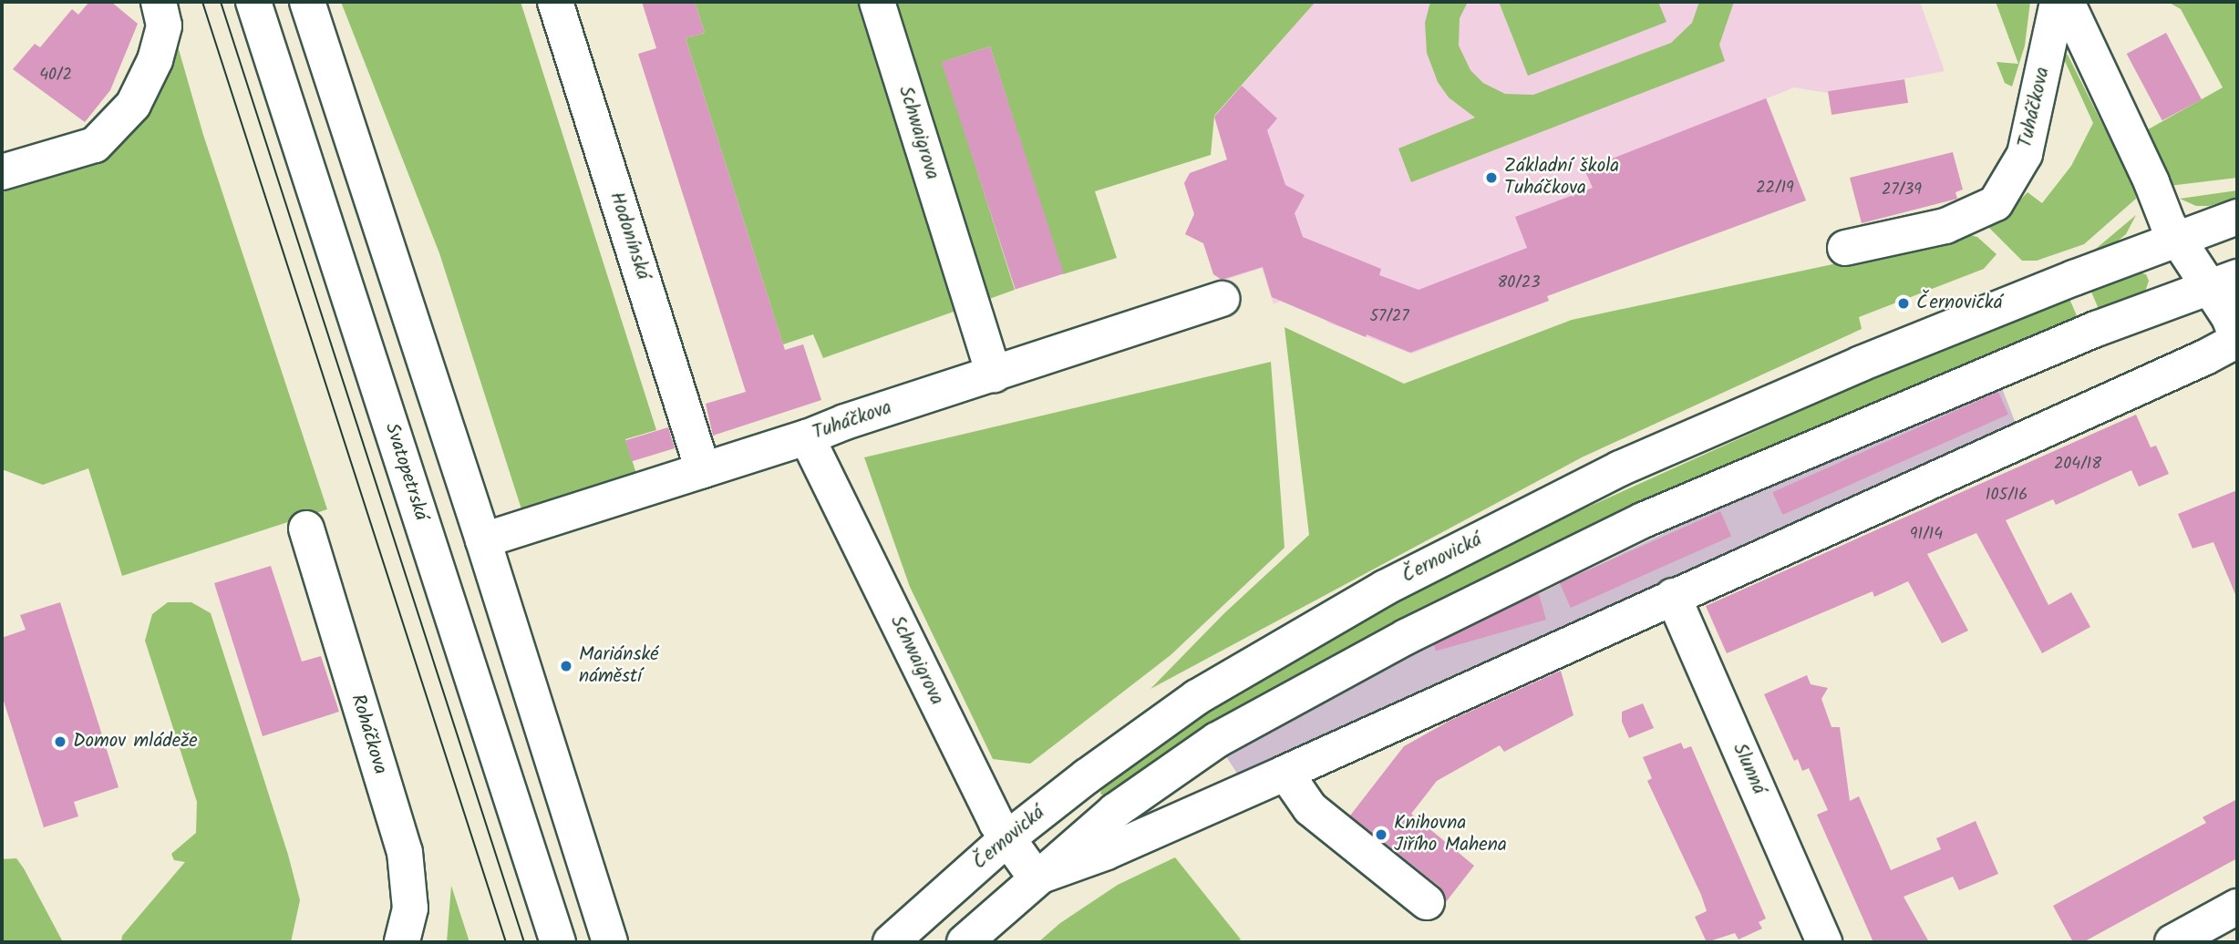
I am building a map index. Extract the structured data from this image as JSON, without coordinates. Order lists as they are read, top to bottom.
{
  "streets": {
    "street": [
      "Tuháčkova",
      "Schwaigrova",
      "Hodonínská",
      "Svatopetrská",
      "Černovická",
      "Roháčkova",
      "Slunná"
    ]
  },
  "crossings": [
    ["Tuháčkova", "Schwaigrova"],
    ["Tuháčkova", "Hodonínská"],
    ["Schwaigrova", "Černovická"]
  ],
  "places": [
    "Základní škola Tuháčkova",
    "Černovická",
    "Mariánské náměstí",
    "Domov mládeže",
    "Knihovna Jiřího Mahena"
  ],
  "house_numbers": [
    "40/2",
    "22/19",
    "27/39",
    "80/23",
    "57/27",
    "204/18",
    "105/16",
    "91/14"
  ]
}
